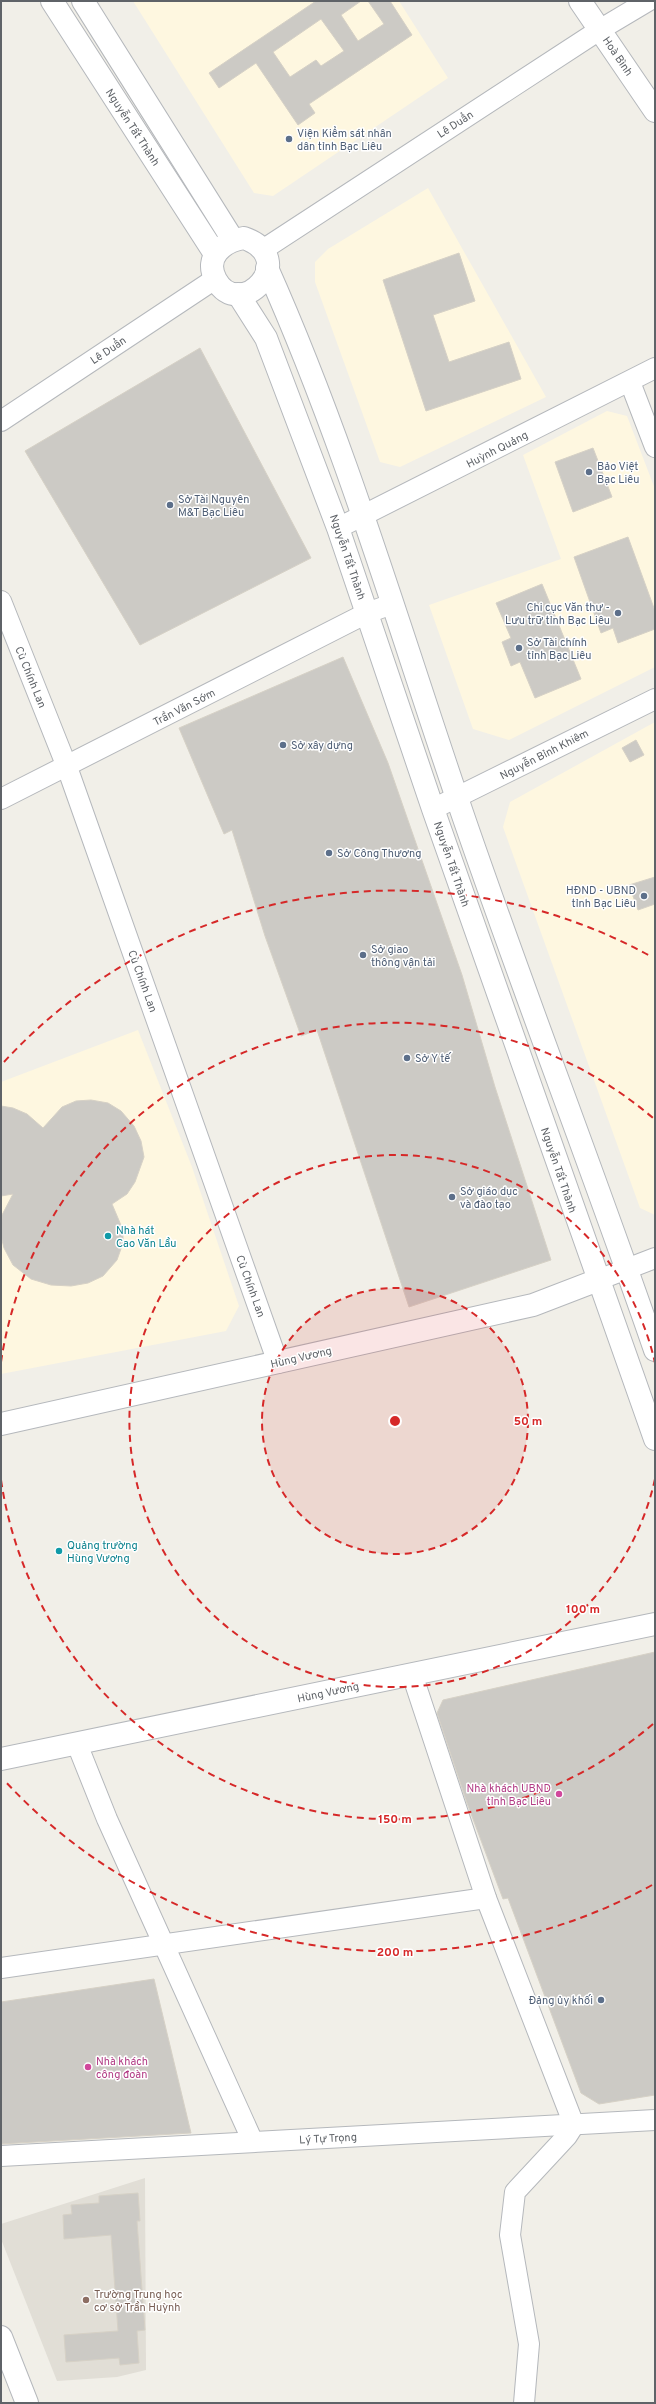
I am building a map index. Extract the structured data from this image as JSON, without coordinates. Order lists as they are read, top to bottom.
{
  "streets": {
    "street": [
      "Hoà Bình",
      "Lê Duẩn",
      "Nguyễn Tất Thành",
      "Huỳnh Quảng",
      "Cù Chính Lan",
      "Trần Văn Sớm",
      "Nguyễn Bỉnh Khiêm",
      "Hùng Vương",
      "Lý Tự Trọng"
    ]
  },
  "crossings": [
    ["Hoà Bình", "Lê Duẩn"],
    ["Lê Duẩn", "Nguyễn Tất Thành"],
    ["Nguyễn Tất Thành", "Huỳnh Quảng"],
    ["Nguyễn Tất Thành", "Trần Văn Sớm"],
    ["Nguyễn Tất Thành", "Nguyễn Bỉnh Khiêm"],
    ["Nguyễn Tất Thành", "Hùng Vương"],
    ["Cù Chính Lan", "Trần Văn Sớm"],
    ["Cù Chính Lan", "Hùng Vương"]
  ],
  "places": [
    "Viện Kiểm sát nhân dân tỉnh Bạc Liêu",
    "Bảo Việt Bạc Liêu",
    "Sở Tài Nguyên M&T Bạc Liêu",
    "Chi cục Văn thư - Lưu trữ tỉnh Bạc Liêu",
    "Sở Tài chính tỉnh Bạc Liêu",
    "Sở xây dựng",
    "Sở Công Thương",
    "HĐND - UBND tỉnh Bạc Liêu",
    "Sở giao thông vận tải",
    "Sở Y tế",
    "Sở giáo dục và đào tạo",
    "Nhà hát Cao Văn Lầu",
    "Quảng trường Hùng Vương",
    "Nhà khách UBND tỉnh Bạc Liêu",
    "Đảng ủy khối",
    "Nhà khách công đoàn",
    "Trường Trung học cơ sở Trần Huỳnh"
  ],
  "rings": [
    "50 m",
    "100 m",
    "150 m",
    "200 m"
  ]
}
